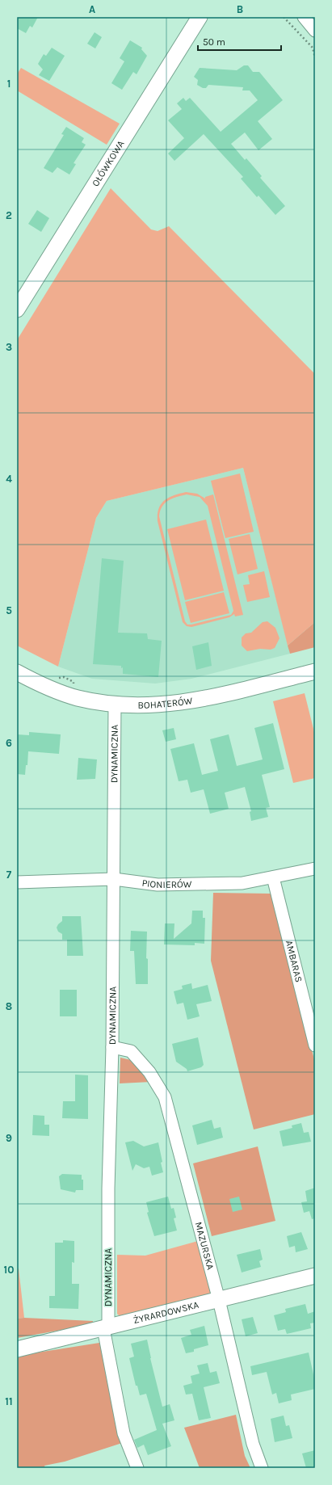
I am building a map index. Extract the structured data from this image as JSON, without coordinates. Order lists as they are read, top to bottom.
{
  "streets": {
    "street": [
      "OŁÓWKOWA",
      "BOHATERÓW",
      "DYNAMICZNA",
      "PIONIERÓW",
      "AMBARAS",
      "MAZURSKA",
      "ŻYRARDOWSKA"
    ]
  },
  "crossings": [
    ["BOHATERÓW", "DYNAMICZNA"],
    ["DYNAMICZNA", "PIONIERÓW"],
    ["DYNAMICZNA", "MAZURSKA"],
    ["DYNAMICZNA", "ŻYRARDOWSKA"],
    ["PIONIERÓW", "AMBARAS"],
    ["MAZURSKA", "ŻYRARDOWSKA"]
  ],
  "scale_bar": "50 m",
  "grid": {
    "columns": ["A", "B"],
    "rows": [
      "1",
      "2",
      "3",
      "4",
      "5",
      "6",
      "7",
      "8",
      "9",
      "10",
      "11"
    ]
  }
}
